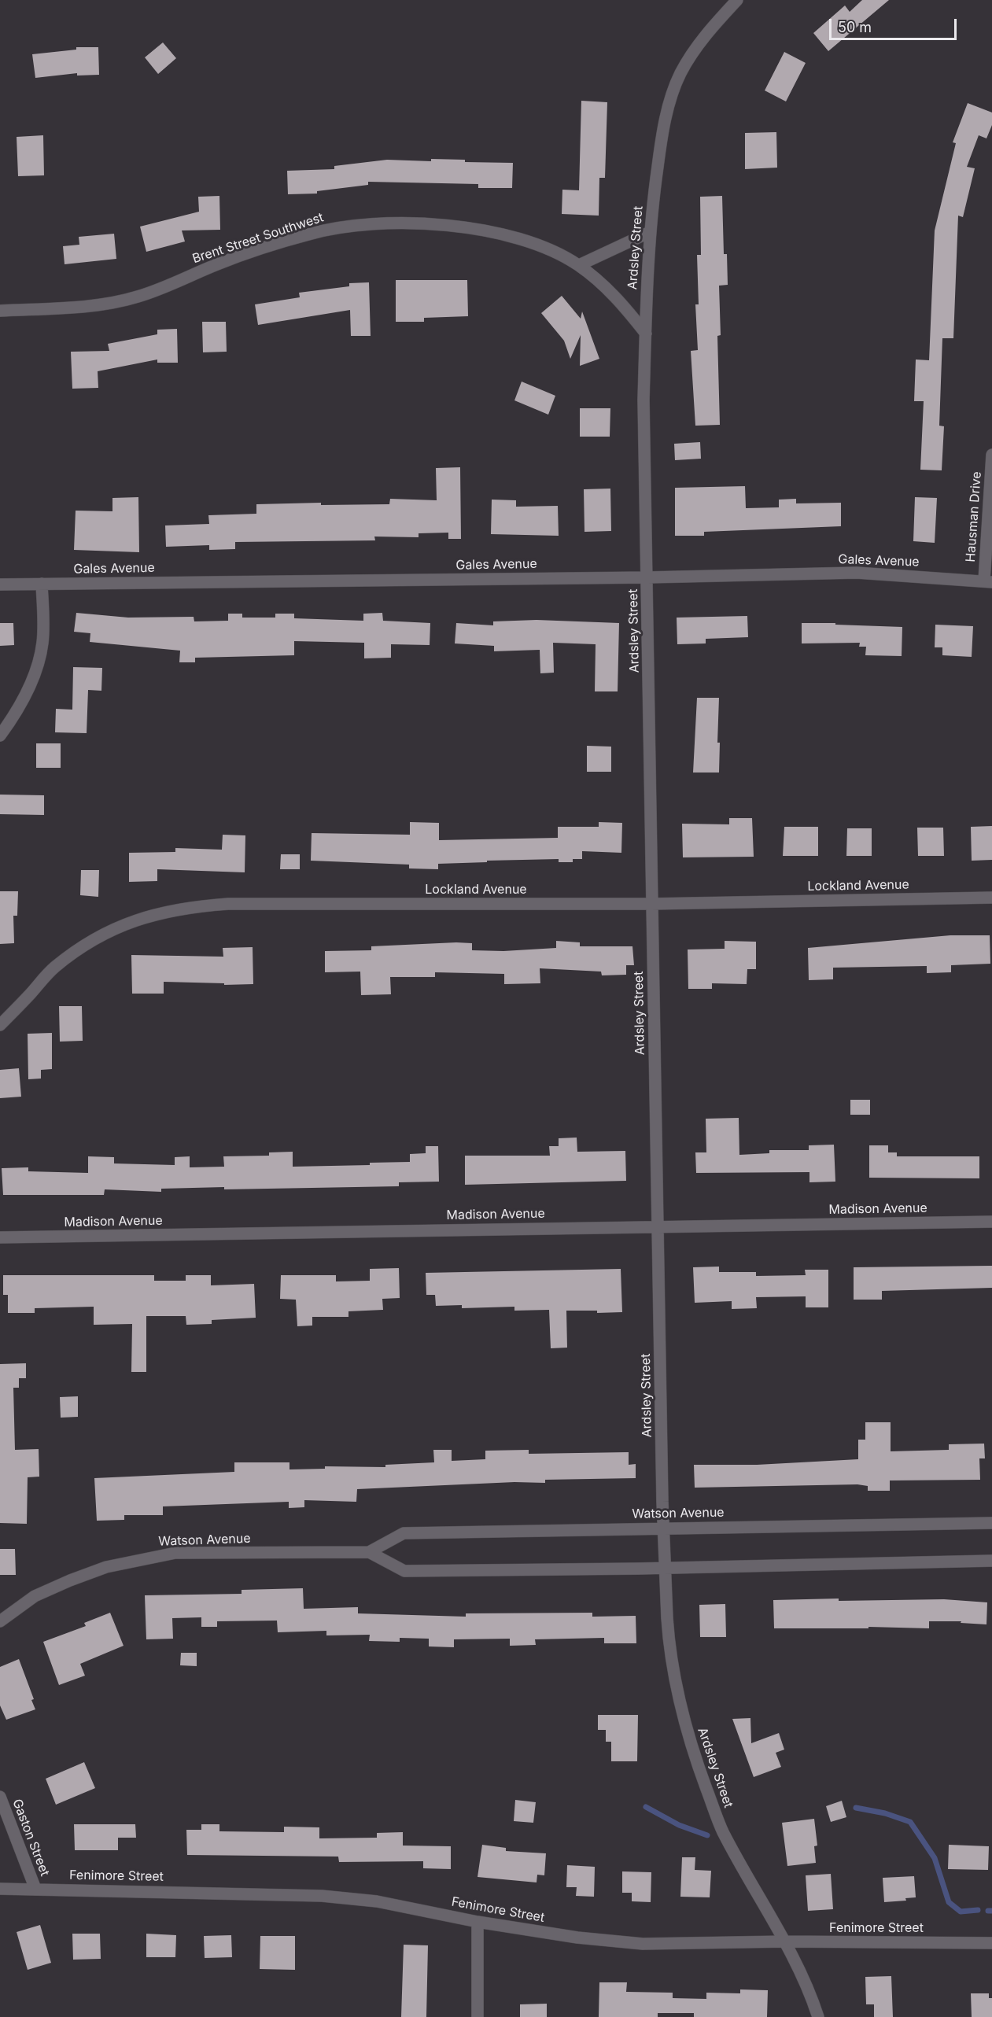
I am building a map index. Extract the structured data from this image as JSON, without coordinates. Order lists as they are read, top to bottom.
{
  "streets": {
    "street": [
      "Brent Street Southwest",
      "Ardsley Street",
      "Hausman Drive",
      "Gales Avenue",
      "Lockland Avenue",
      "Madison Avenue",
      "Watson Avenue",
      "Gaston Street",
      "Fenimore Street"
    ]
  },
  "crossings": [
    ["Brent Street Southwest", "Ardsley Street"],
    ["Ardsley Street", "Gales Avenue"],
    ["Ardsley Street", "Lockland Avenue"],
    ["Ardsley Street", "Madison Avenue"],
    ["Ardsley Street", "Watson Avenue"],
    ["Ardsley Street", "Fenimore Street"],
    ["Hausman Drive", "Gales Avenue"],
    ["Gaston Street", "Fenimore Street"]
  ],
  "scale_bar": "50 m"
}
